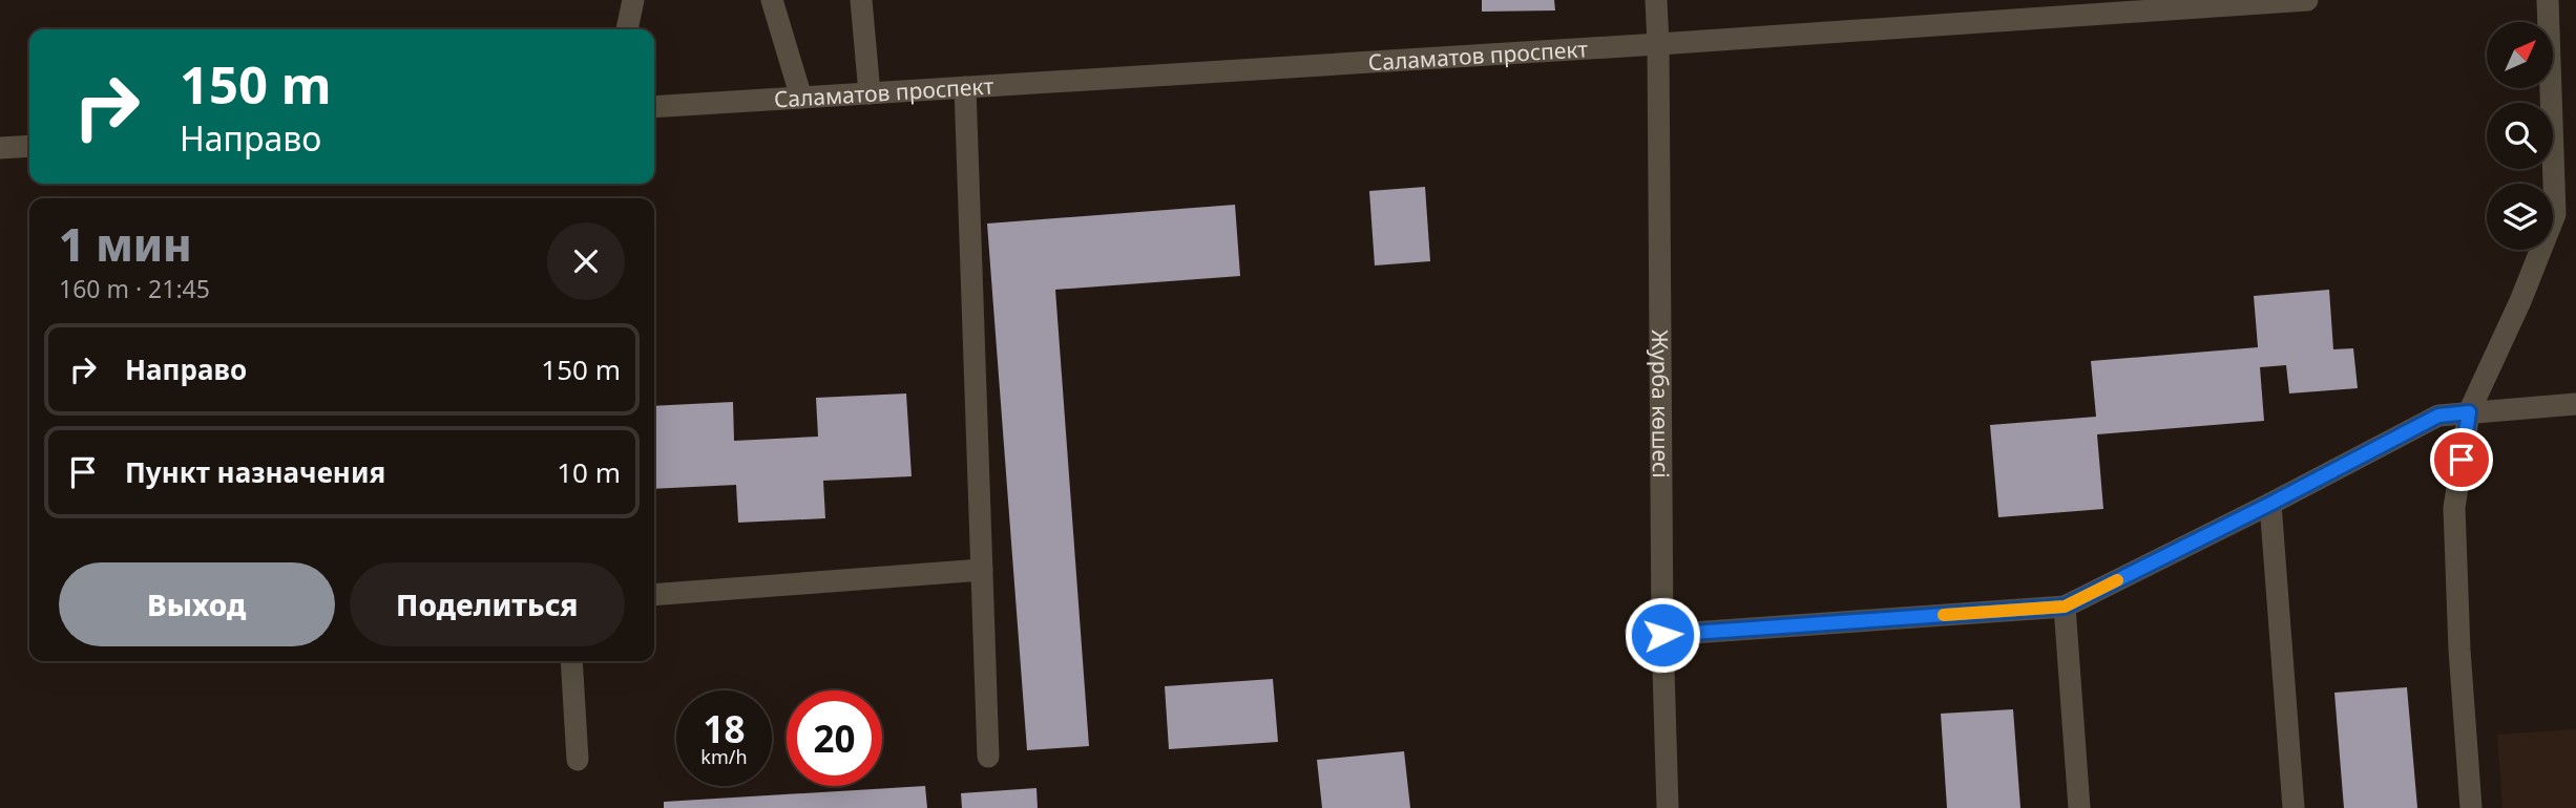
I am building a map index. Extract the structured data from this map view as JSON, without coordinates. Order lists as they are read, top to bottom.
{
  "streets": {
    "street": ["Саламатов проспект", "Журба көшесі"]
  },
  "crossings": [
    ["Саламатов проспект", "Журба көшесі"]
  ],
  "north": "top right",
  "page": {
    "turn": ["150 m", "Направо"],
    "heading": ["1 мин", "160 m · 21:45"],
    "list": [
      {
        "name": "Направо",
        "value": "150 m"
      },
      {
        "name": "Пункт назначения",
        "value": "10 m"
      }
    ],
    "buttons": ["Выход", "Поделиться"],
    "speed": "18 km/h",
    "limit": "20"
  }
}
